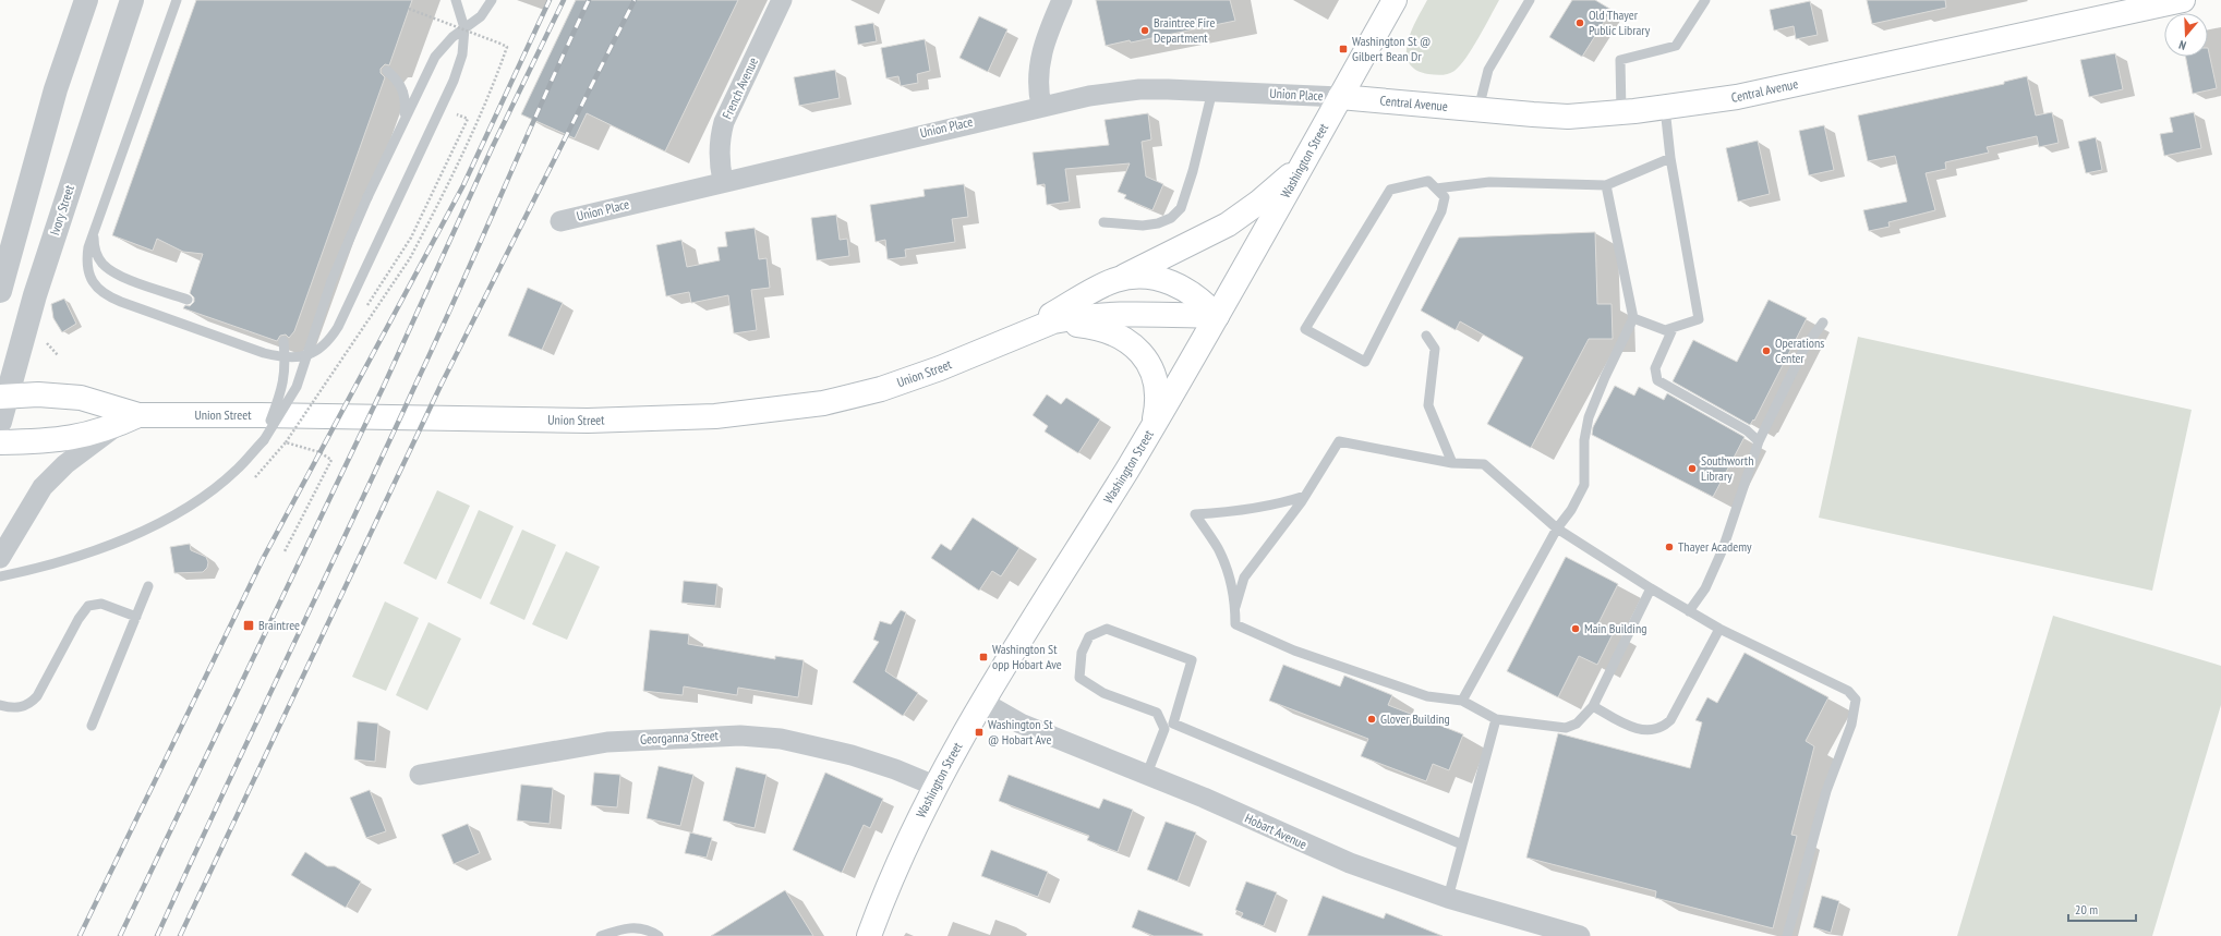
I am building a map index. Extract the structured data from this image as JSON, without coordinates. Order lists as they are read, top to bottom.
{
  "streets": {
    "main road": ["Central Avenue", "Washington Street", "Union Street"],
    "street": [
      "French Avenue",
      "Union Place",
      "Ivory Street",
      "Georganna Street",
      "Hobart Avenue"
    ]
  },
  "crossings": [
    ["French Avenue", "Union Place"],
    ["Central Avenue", "Union Place"],
    ["Central Avenue", "Washington Street"],
    ["Union Place", "Washington Street"],
    ["Washington Street", "Union Street"],
    ["Washington Street", "Georganna Street"],
    ["Washington Street", "Hobart Avenue"],
    ["Ivory Street", "Union Street"]
  ],
  "places": {
    "other": [
      "Old Thayer Public Library",
      "Braintree Fire Department",
      "Operations Center",
      "Southworth Library",
      "Thayer Academy",
      "Main Building",
      "Glover Building"
    ],
    "transit": [
      "Washington St @ Gilbert Bean Dr",
      "Braintree",
      "Washington St opp Hobart Ave",
      "Washington St @ Hobart Ave"
    ]
  },
  "scale_bar": "20 m",
  "north": "bottom"
}
